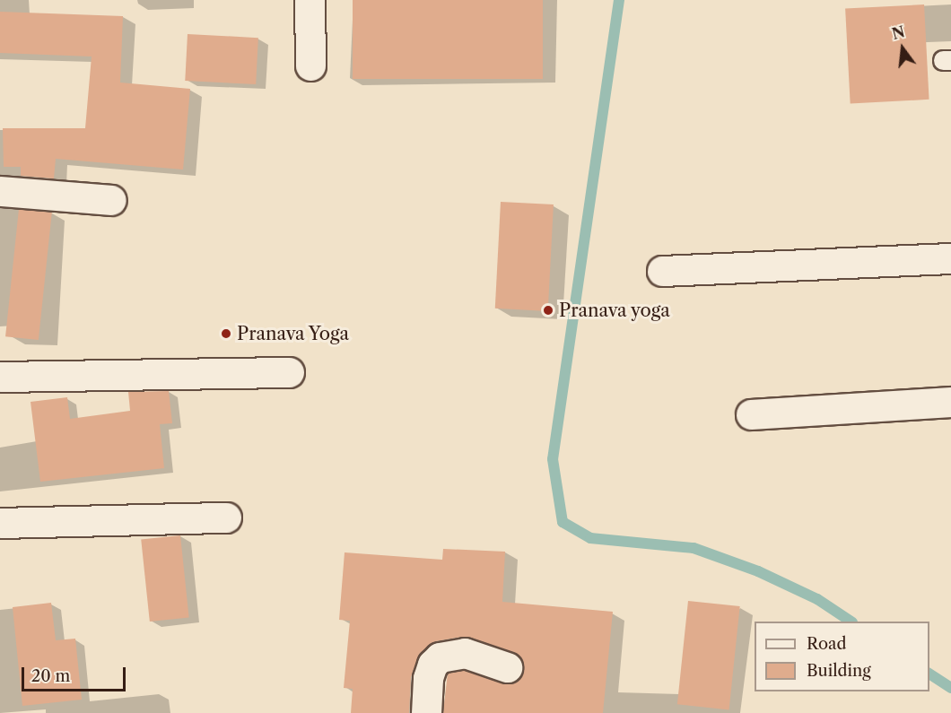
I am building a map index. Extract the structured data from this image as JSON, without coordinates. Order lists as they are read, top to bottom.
{
  "places": ["Pranava yoga", "Pranava Yoga"],
  "legend": ["Road", "Building"],
  "scale_bar": "20 m",
  "north": "top"
}
